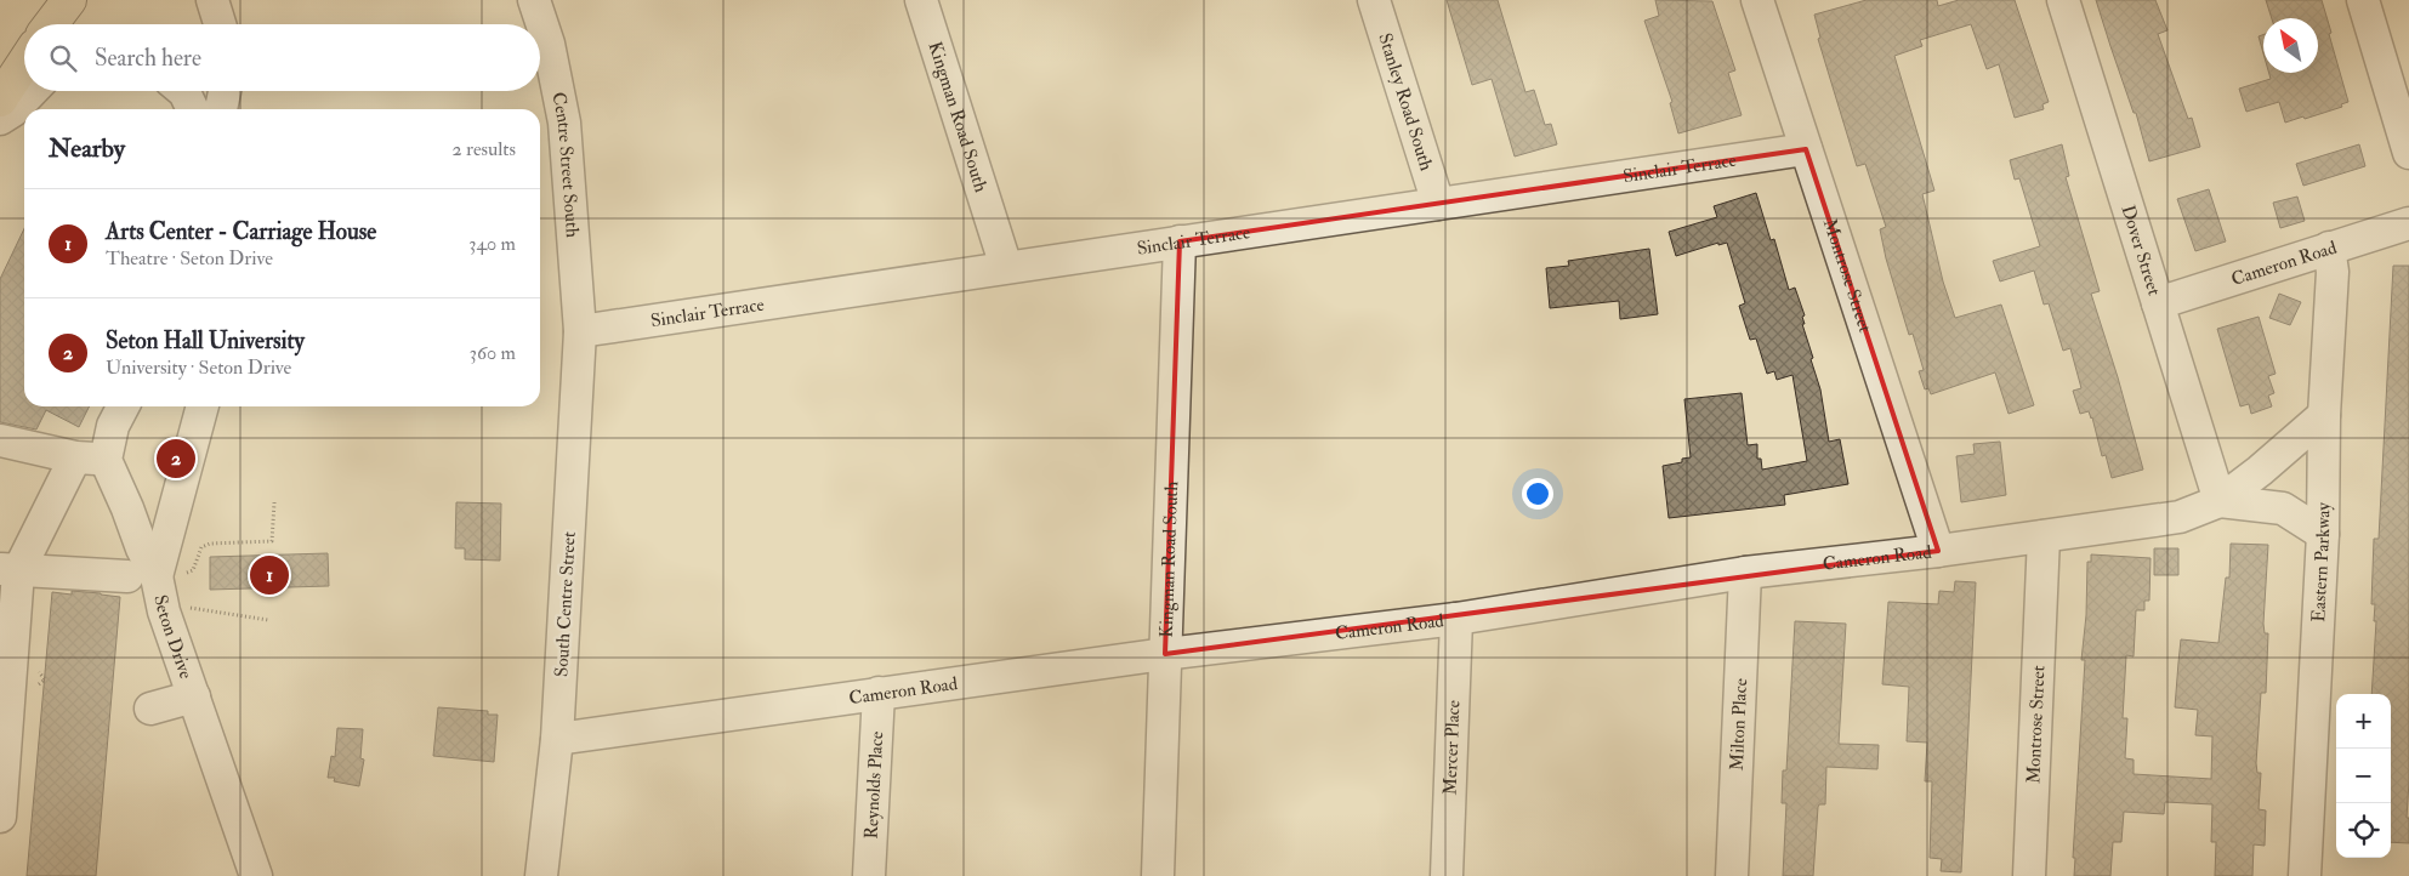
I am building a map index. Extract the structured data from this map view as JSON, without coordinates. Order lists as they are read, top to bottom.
{
  "streets": {
    "street": [
      "Stanley Road South",
      "Kingman Road South",
      "Centre Street South",
      "Sinclair Terrace",
      "Dover Street",
      "Cameron Road",
      "Montrose Street",
      "Eastern Parkway",
      "South Centre Street",
      "Seton Drive",
      "Milton Place",
      "Mercer Place",
      "Reynolds Place"
    ]
  },
  "crossings": [
    ["Stanley Road South", "Sinclair Terrace"],
    ["Kingman Road South", "Sinclair Terrace"],
    ["Kingman Road South", "Cameron Road"],
    ["Centre Street South", "Sinclair Terrace"],
    ["Centre Street South", "South Centre Street"],
    ["Sinclair Terrace", "Montrose Street"],
    ["Sinclair Terrace", "South Centre Street"],
    ["Dover Street", "Cameron Road"],
    ["Cameron Road", "Montrose Street"],
    ["Cameron Road", "Eastern Parkway"],
    ["Cameron Road", "South Centre Street"],
    ["Cameron Road", "Milton Place"],
    ["Cameron Road", "Mercer Place"],
    ["Cameron Road", "Reynolds Place"]
  ],
  "north": "top left",
  "page": {
    "search": "Search here",
    "heading": ["Nearby", "2 results"],
    "list": [
      {
        "mark": "1",
        "name": "Arts Center - Carriage House",
        "note": "Theatre · Seton Drive",
        "value": "340 m"
      },
      {
        "mark": "2",
        "name": "Seton Hall University",
        "note": "University · Seton Drive",
        "value": "360 m"
      }
    ],
    "pins": ["2", "1"],
    "map_buttons": ["+", "−"]
  }
}
